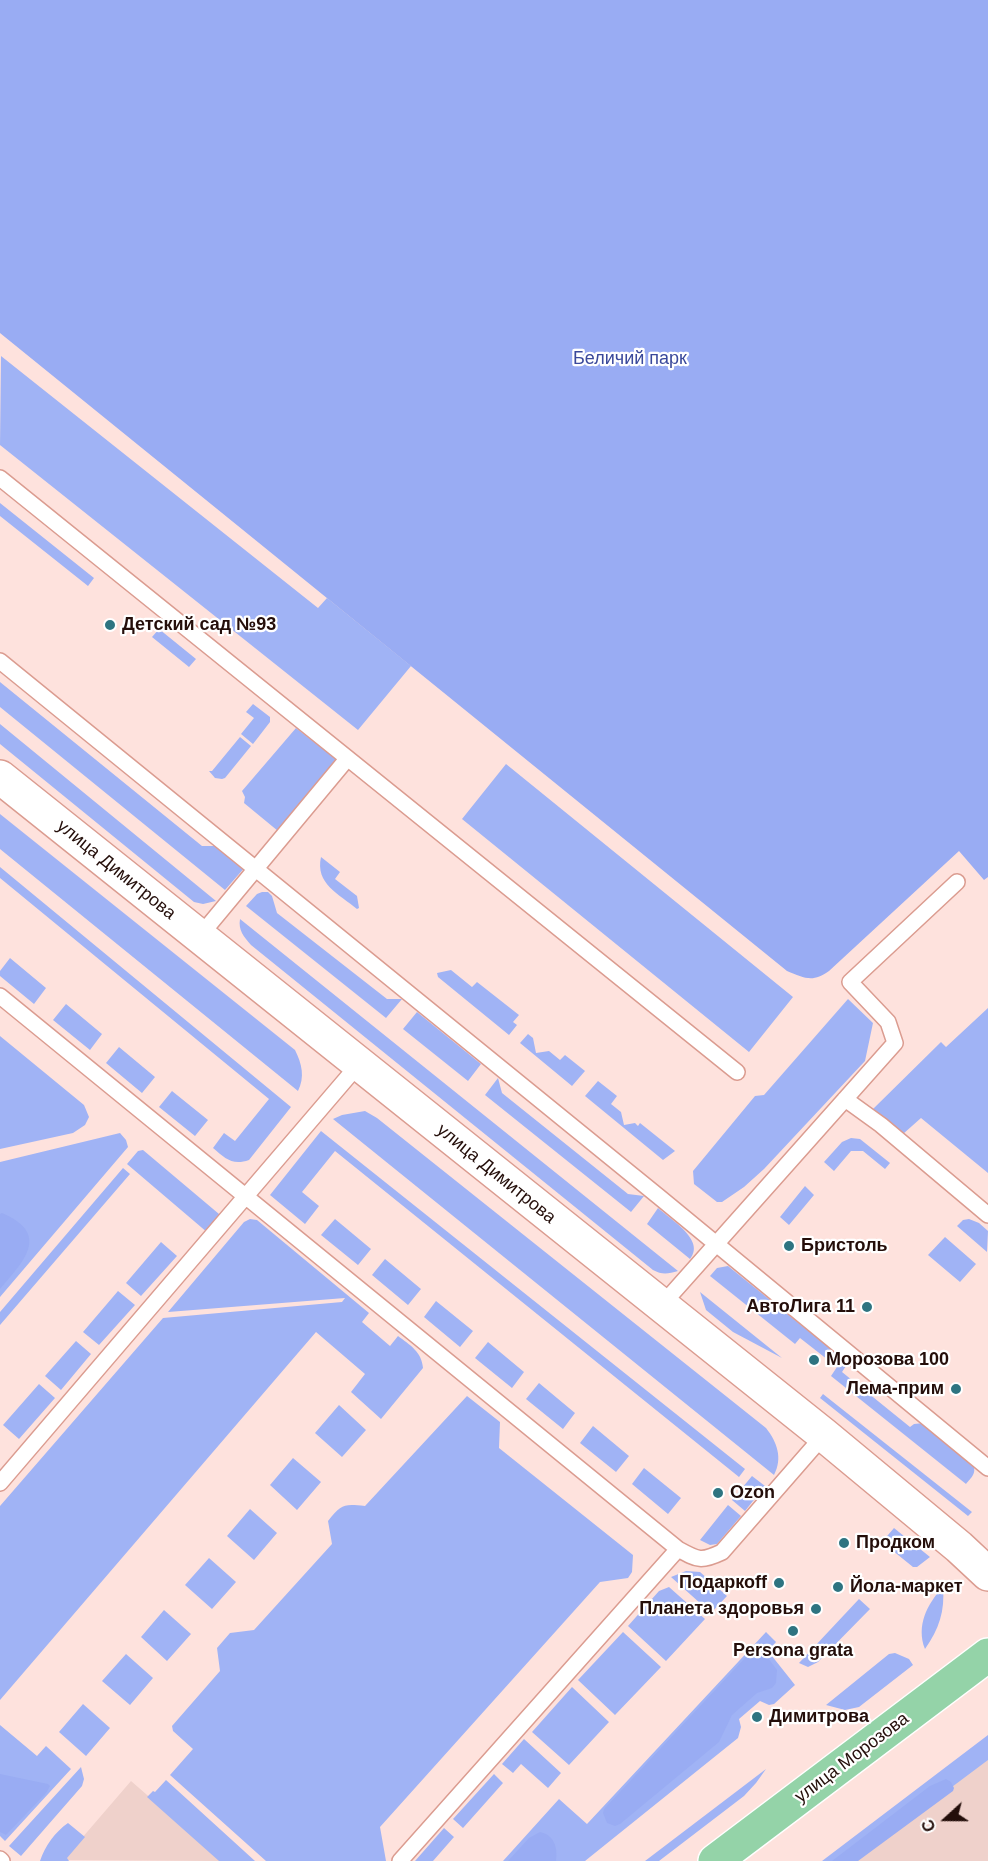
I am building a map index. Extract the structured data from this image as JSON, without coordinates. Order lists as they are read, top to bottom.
{
  "streets": {
    "main road": ["улица Морозова"],
    "street": ["улица Димитрова"]
  },
  "parks": ["Беличий парк"],
  "places": [
    "Детский сад №93",
    "Бристоль",
    "АвтоЛига 11",
    "Морозова 100",
    "Лема-прим",
    "Ozon",
    "Продком",
    "Подаркоff",
    "Йола-маркет",
    "Планета здоровья",
    "Persona grata",
    "Димитрова"
  ],
  "north": "left"
}
